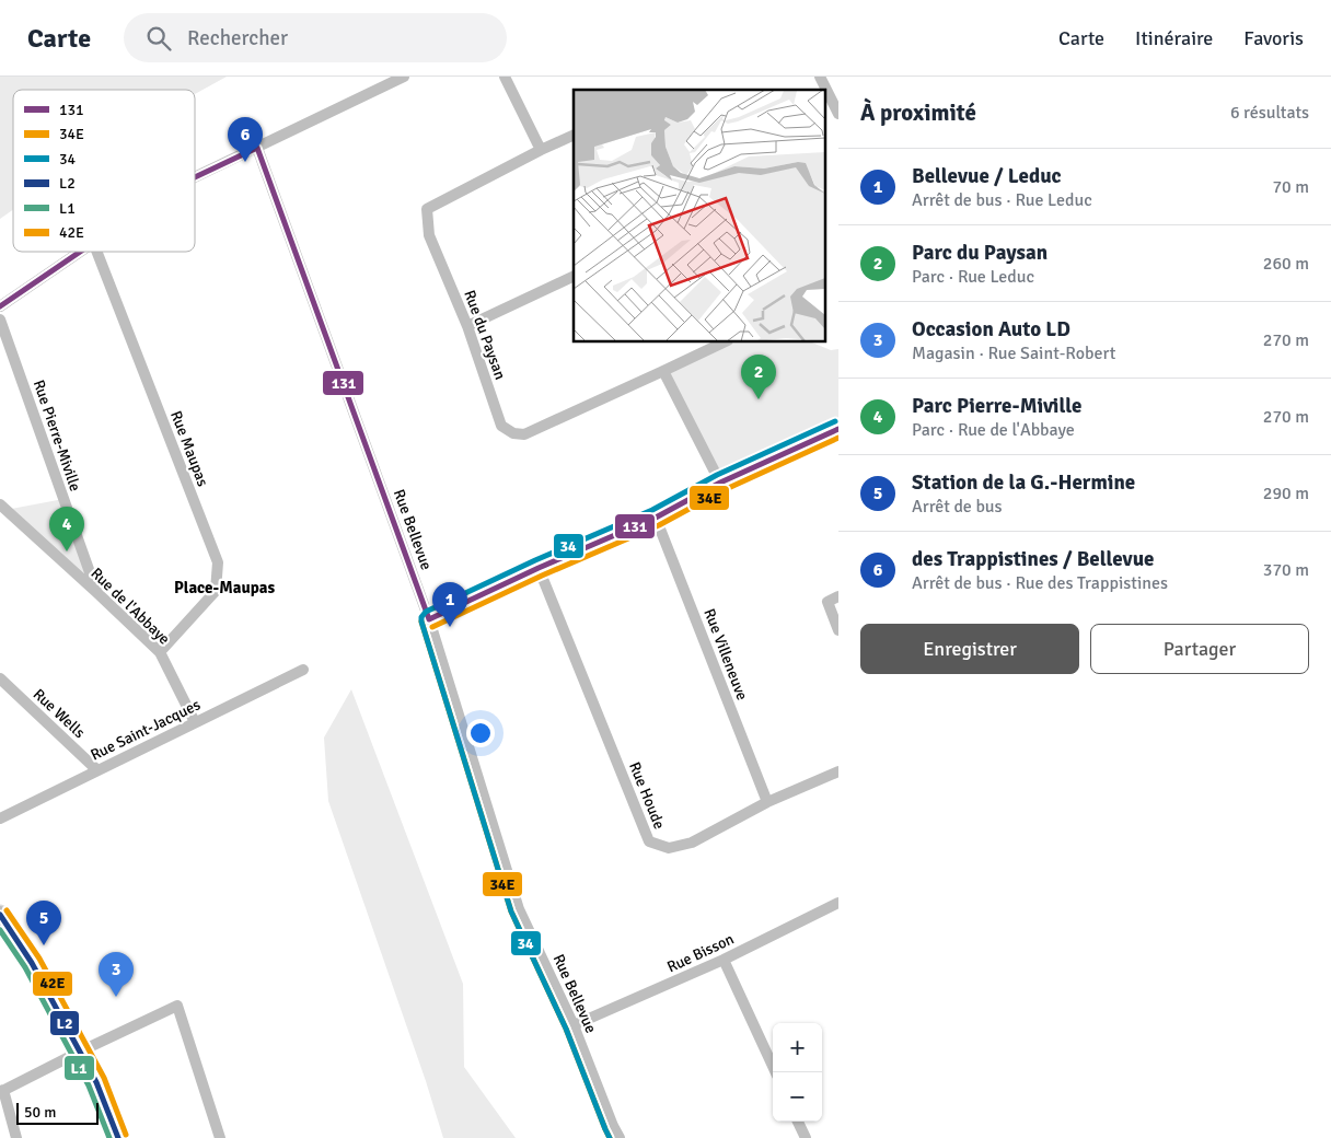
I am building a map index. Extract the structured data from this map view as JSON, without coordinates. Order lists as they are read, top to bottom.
{
  "streets": {
    "street": [
      "Rue du Paysan",
      "Rue Pierre-Miville",
      "Rue Maupas",
      "Rue Bellevue",
      "Rue de l'Abbaye",
      "Rue Villeneuve",
      "Rue Wells",
      "Rue Saint-Jacques",
      "Rue Houde",
      "Rue Bisson"
    ]
  },
  "crossings": [
    ["Rue Pierre-Miville", "Rue de l'Abbaye"],
    ["Rue Maupas", "Rue de l'Abbaye"],
    ["Rue Bellevue", "Rue Bisson"],
    ["Rue de l'Abbaye", "Rue Saint-Jacques"],
    ["Rue Villeneuve", "Rue Houde"],
    ["Rue Wells", "Rue Saint-Jacques"]
  ],
  "districts": ["Place-Maupas"],
  "lines": [
    "transit line 131",
    "transit line 34",
    "transit line 34E",
    "transit line 42E",
    "transit line L2",
    "transit line L1"
  ],
  "legend": [
    "131",
    "34E",
    "34",
    "L2",
    "L1",
    "42E"
  ],
  "scale_bar": "50 m",
  "page": {
    "header": "Carte",
    "search": "Rechercher",
    "nav": ["Carte", "Itinéraire", "Favoris"],
    "heading": ["À proximité", "6 résultats"],
    "pins": [
      "6",
      "2",
      "4",
      "1",
      "5",
      "3"
    ],
    "list": [
      {
        "mark": "1",
        "name": "Bellevue / Leduc",
        "note": "Arrêt de bus · Rue Leduc",
        "value": "70 m"
      },
      {
        "mark": "2",
        "name": "Parc du Paysan",
        "note": "Parc · Rue Leduc",
        "value": "260 m"
      },
      {
        "mark": "3",
        "name": "Occasion Auto LD",
        "note": "Magasin · Rue Saint-Robert",
        "value": "270 m"
      },
      {
        "mark": "4",
        "name": "Parc Pierre-Miville",
        "note": "Parc · Rue de l'Abbaye",
        "value": "270 m"
      },
      {
        "mark": "5",
        "name": "Station de la G.-Hermine",
        "note": "Arrêt de bus",
        "value": "290 m"
      },
      {
        "mark": "6",
        "name": "des Trappistines / Bellevue",
        "note": "Arrêt de bus · Rue des Trappistines",
        "value": "370 m"
      }
    ],
    "buttons": ["Enregistrer", "Partager"],
    "map_buttons": ["+", "−"],
    "scale": "50 m"
  }
}
